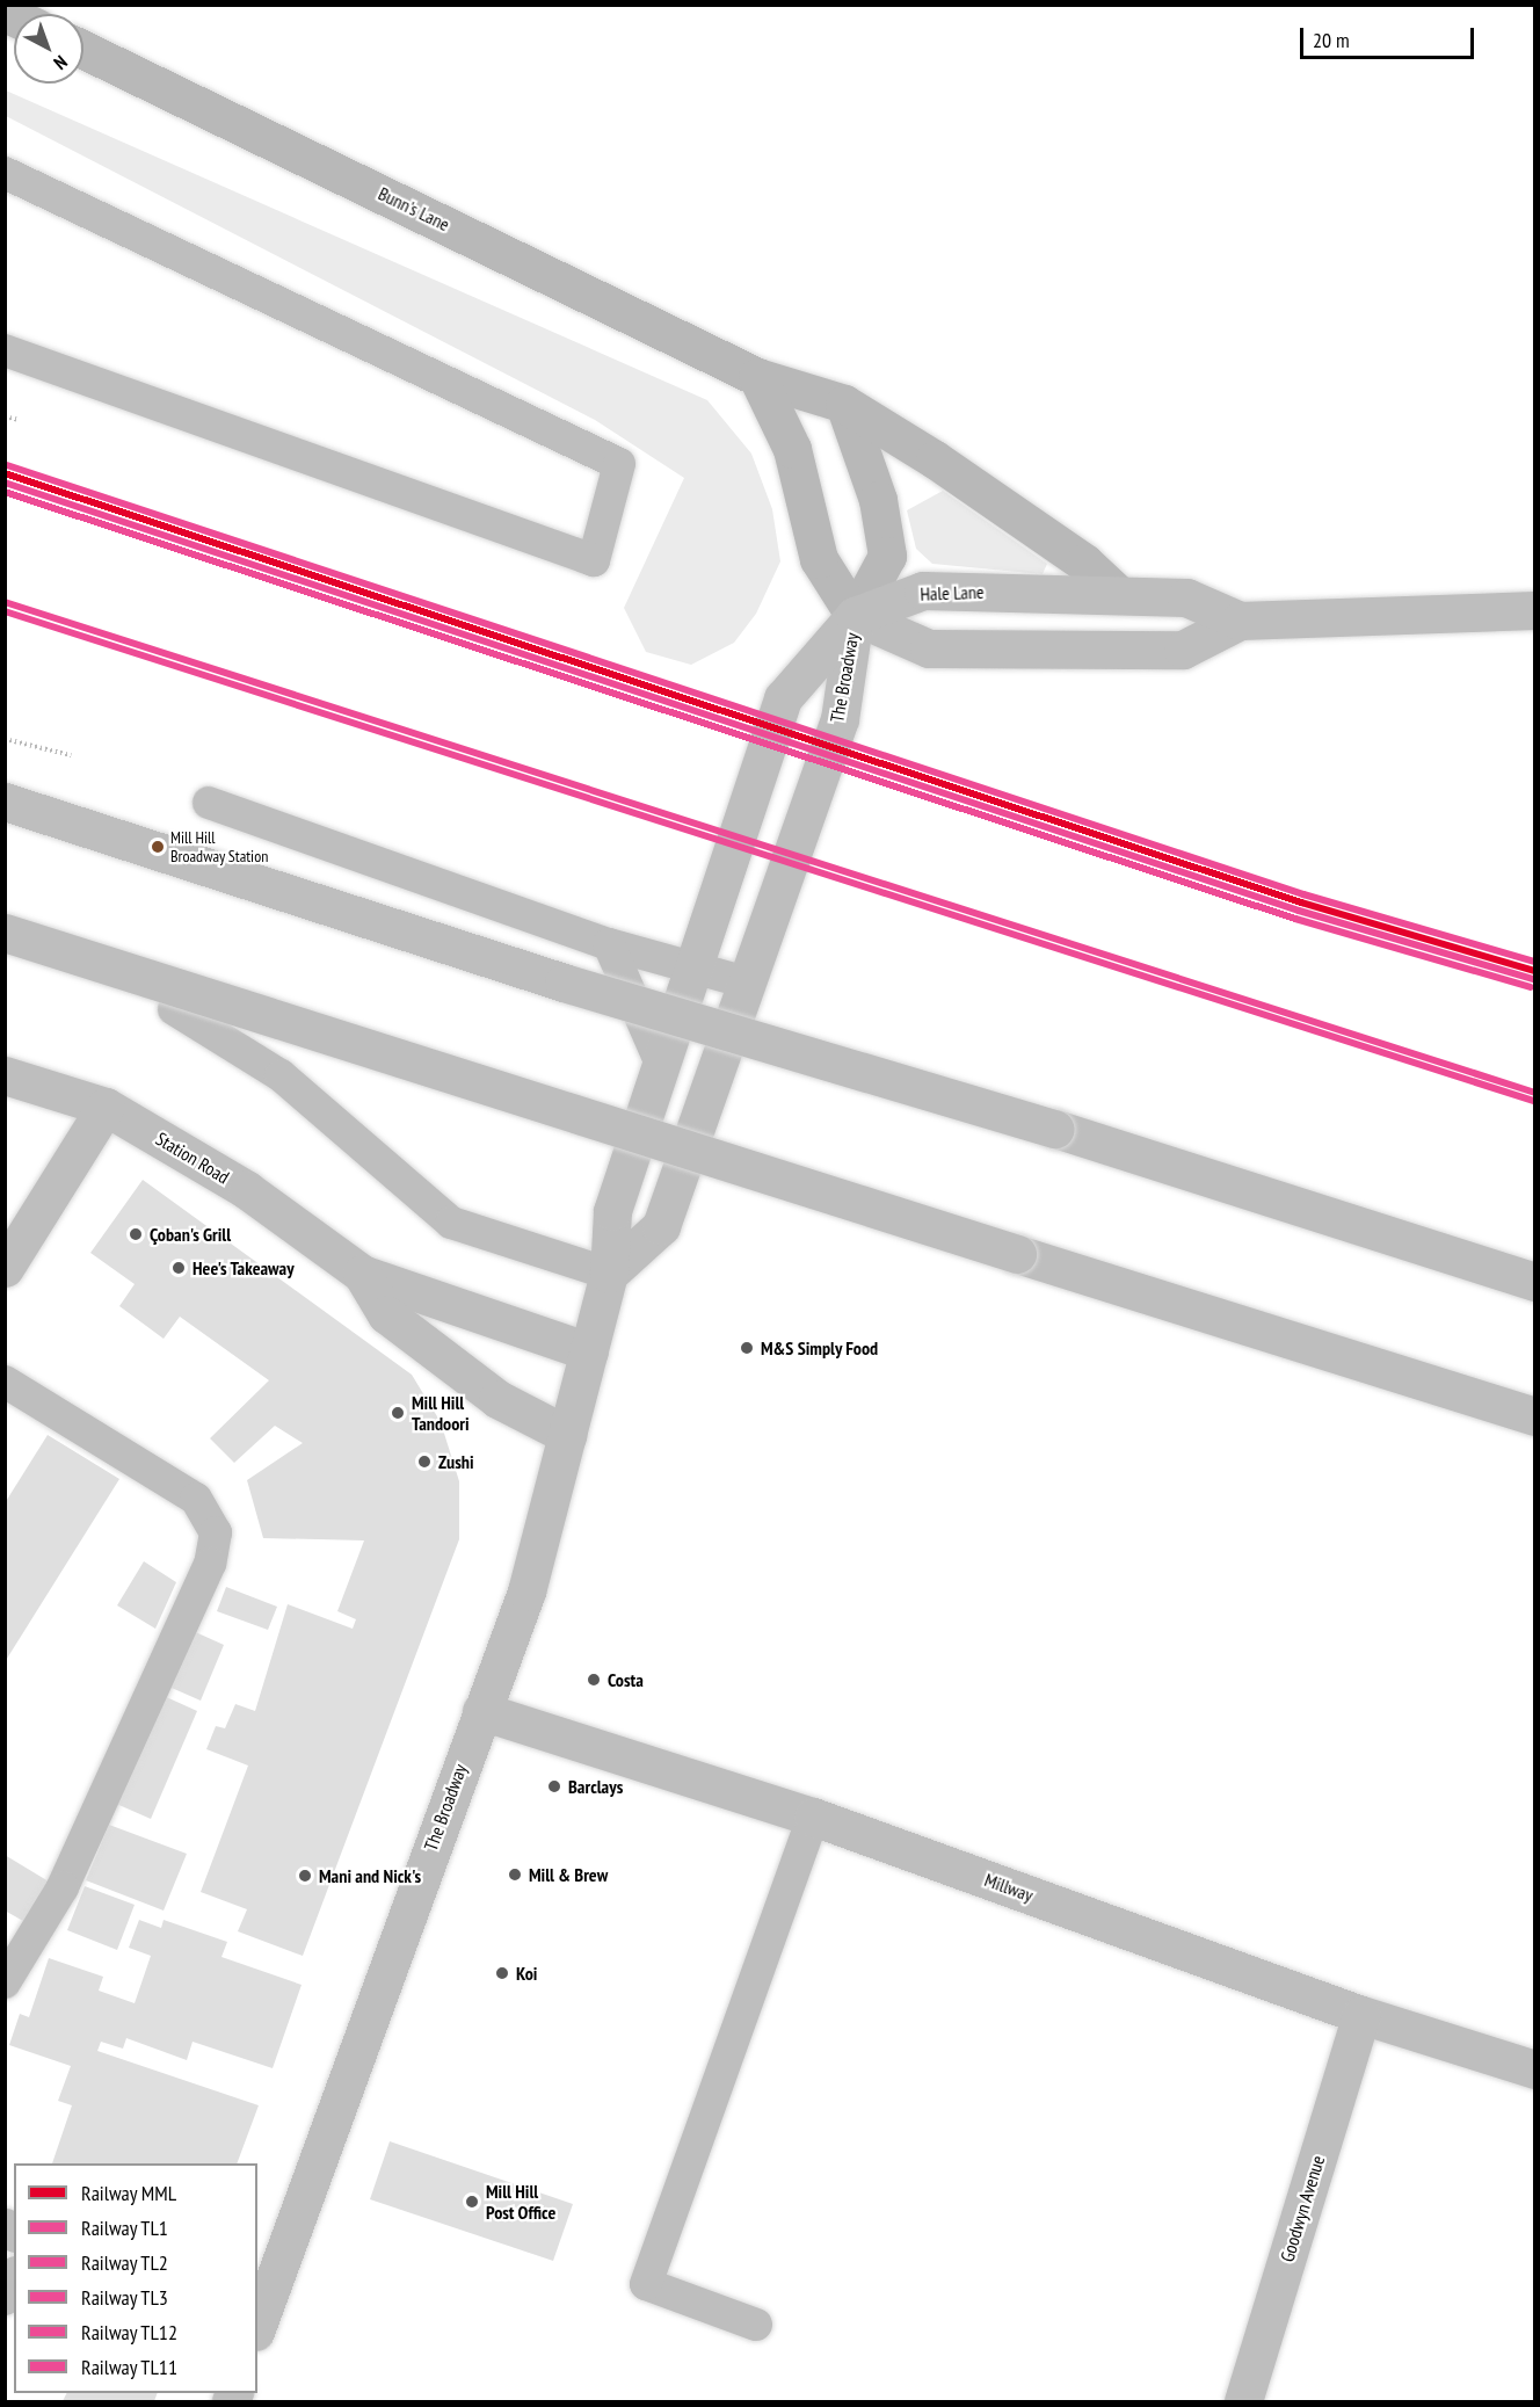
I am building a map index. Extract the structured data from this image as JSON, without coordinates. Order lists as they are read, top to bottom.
{
  "streets": {
    "main road": [
      "Hale Lane",
      "The Broadway",
      "Station Road",
      "Millway",
      "Goodwyn Avenue"
    ],
    "street": ["Bunn's Lane"]
  },
  "crossings": [
    ["Bunn's Lane", "Hale Lane"],
    ["Hale Lane", "The Broadway"],
    ["The Broadway", "Station Road"],
    ["The Broadway", "Millway"],
    ["Millway", "Goodwyn Avenue"]
  ],
  "places": [
    "Mill Hill Broadway Station",
    "Çoban's Grill",
    "Hee's Takeaway",
    "M&S Simply Food",
    "Mill Hill Tandoori",
    "Zushi",
    "Costa",
    "Barclays",
    "Mill & Brew",
    "Mani and Nick's",
    "Koi",
    "Mill Hill Post Office"
  ],
  "lines": [
    "rail line TL2",
    "rail line MML",
    "rail line TL1",
    "rail line TL3",
    "rail line TL12",
    "rail line TL11"
  ],
  "legend": [
    "Railway MML",
    "Railway TL1",
    "Railway TL2",
    "Railway TL3",
    "Railway TL12",
    "Railway TL11"
  ],
  "scale_bar": "20 m",
  "north": "bottom right"
}
